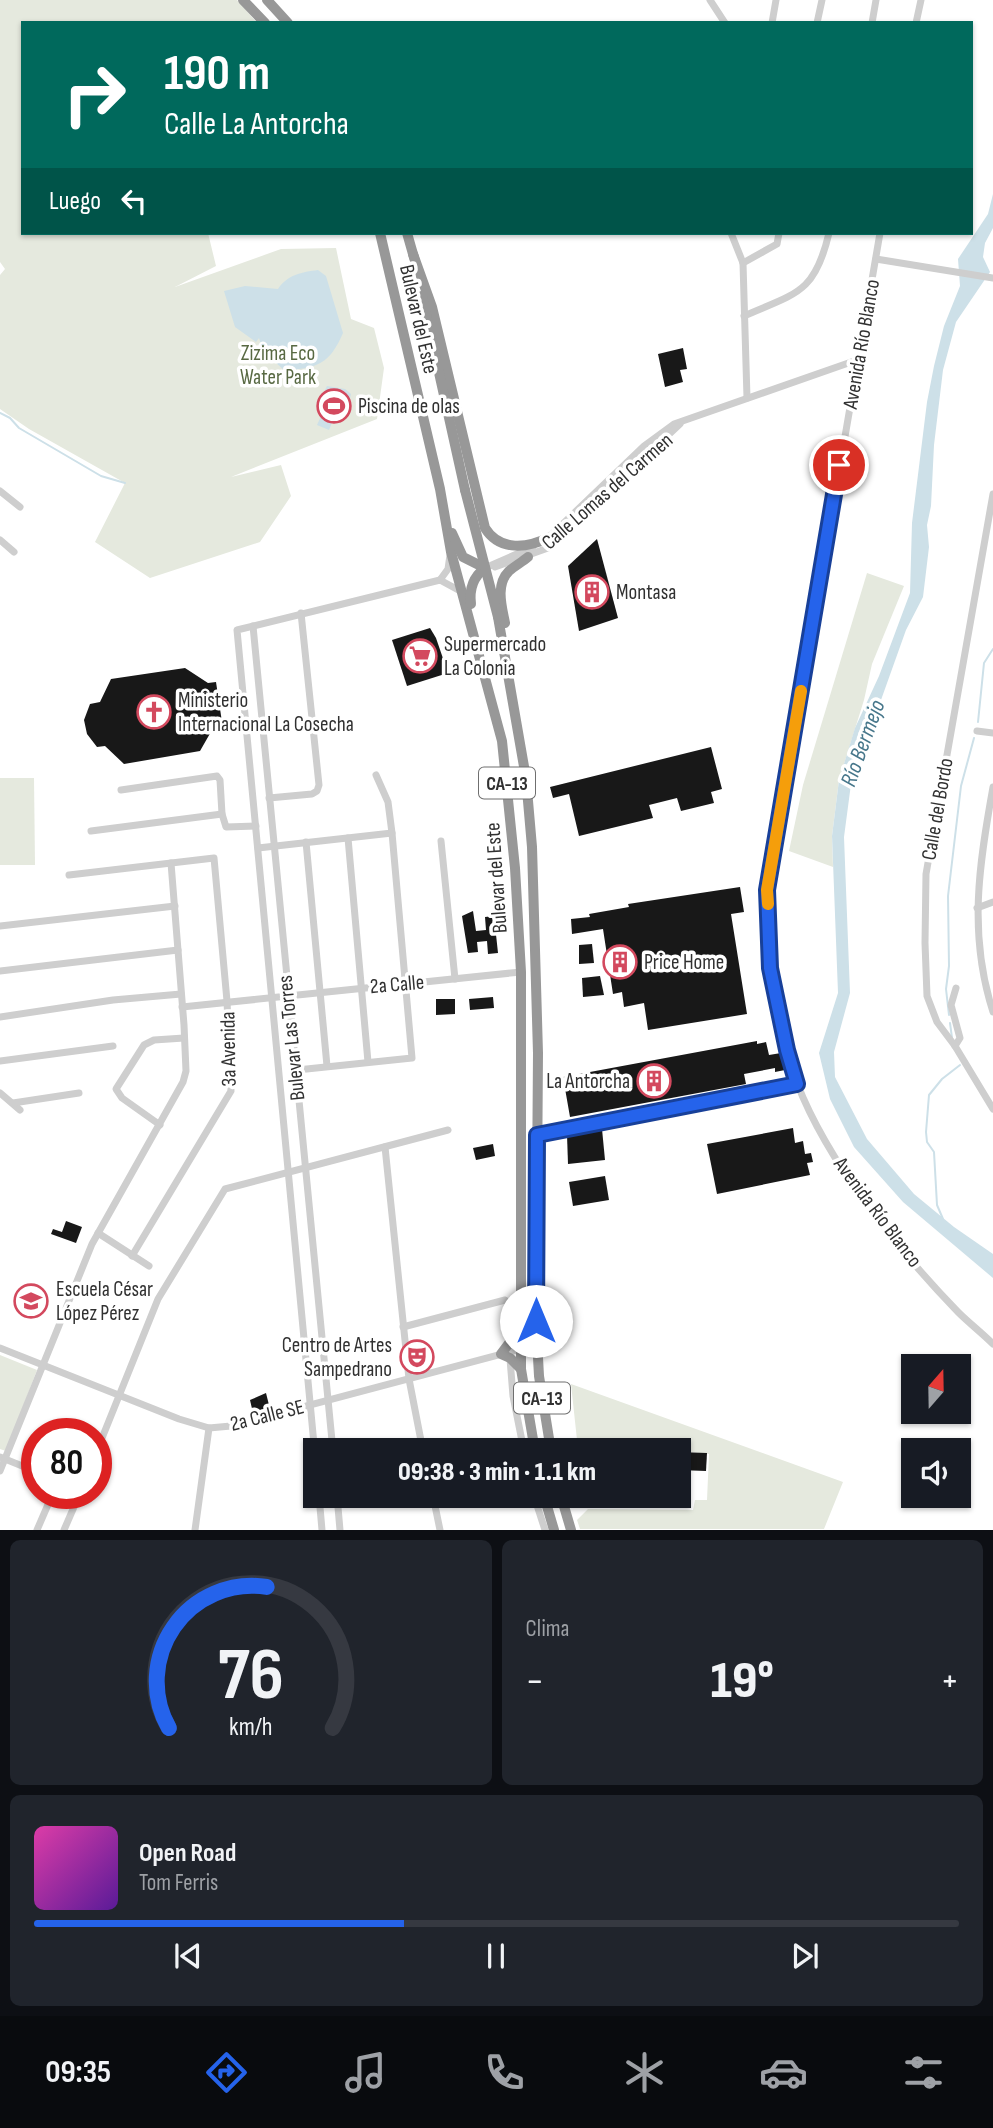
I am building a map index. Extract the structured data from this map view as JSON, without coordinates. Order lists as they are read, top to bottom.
{
  "streets": {
    "highway": ["Bulevar del Este", "CA-13"],
    "street": [
      "Avenida Río Blanco",
      "Calle Lomas del Carmen",
      "Calle del Bordo",
      "2a Calle",
      "Bulevar Las Torres",
      "3a Avenida",
      "2a Calle SE"
    ]
  },
  "crossings": [
    ["Bulevar del Este", "2a Calle"],
    ["Bulevar del Este", "2a Calle SE"],
    ["Avenida Río Blanco", "Calle Lomas del Carmen"],
    ["2a Calle", "Bulevar Las Torres"],
    ["2a Calle", "3a Avenida"],
    ["Bulevar Las Torres", "2a Calle SE"]
  ],
  "water": ["Río Bermejo"],
  "parks": ["Zizima Eco Water Park"],
  "places": {
    "sports": ["Piscina de olas"],
    "building": ["Montasa", "Price Home", "La Antorcha"],
    "supermarket": ["Supermercado La Colonia"],
    "church": ["Ministerio Internacional La Cosecha"],
    "school or university": ["Escuela César López Pérez"],
    "theatre": ["Centro de Artes Sampedrano"]
  },
  "north": "top",
  "page": {
    "turn": ["190 m", "Calle La Antorcha"],
    "then": "Luego",
    "limit": "80",
    "trip": "09:38 · 3 min · 1.1 km",
    "tile": "Clima",
    "heat": ["−", "19°", "+"],
    "song": ["Open Road", "Tom Ferris"],
    "tabs": "09:35",
    "gauge": ["76", "km/h"]
  }
}
